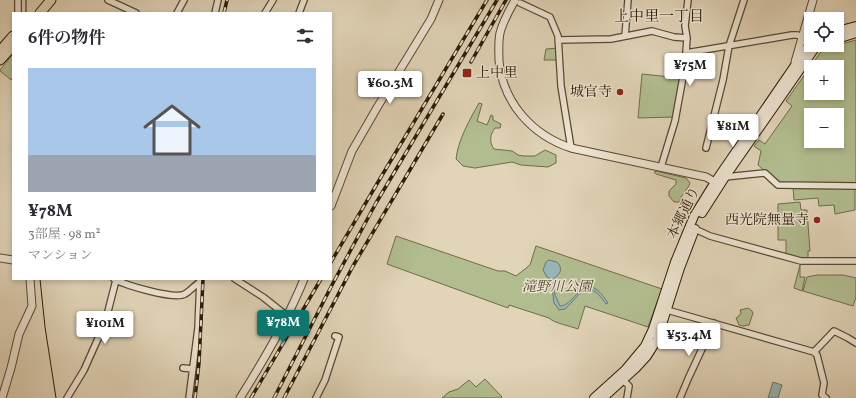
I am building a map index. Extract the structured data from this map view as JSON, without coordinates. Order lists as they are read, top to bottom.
{
  "streets": {
    "main road": ["本郷通り"]
  },
  "districts": ["上中里一丁目"],
  "parks": ["滝野川公園"],
  "places": {
    "transit": ["上中里"],
    "other": ["城官寺", "西光院無量寺"]
  },
  "page": {
    "map_buttons": ["+", "−"],
    "heading": "6件の物件",
    "price": [
      "¥75M",
      "¥60.3M",
      "¥81M",
      "¥78M",
      "¥101M",
      "¥53.4M"
    ],
    "list": [
      {
        "name": "¥78M",
        "note": "3部屋 · 98 m² · マンション"
      }
    ]
  }
}
